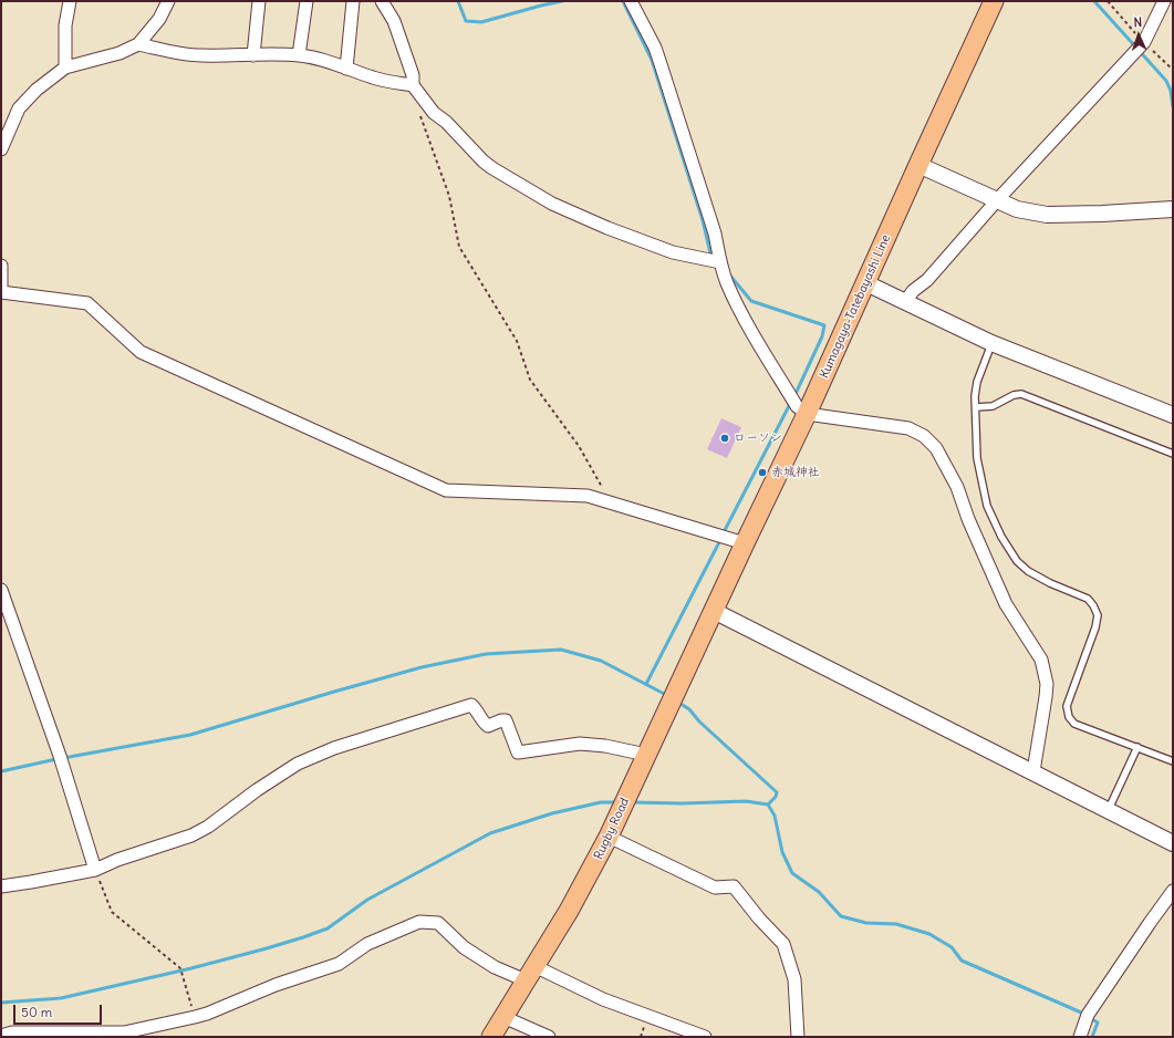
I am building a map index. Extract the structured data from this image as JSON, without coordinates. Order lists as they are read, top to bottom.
{
  "streets": {
    "main road": ["Kumagaya-Tatebayashi Line", "Rugby Road"]
  },
  "crossings": [
    ["Kumagaya-Tatebayashi Line", "Rugby Road"]
  ],
  "places": ["ローソン", "赤城神社"],
  "scale_bar": "50 m",
  "north": "top"
}
